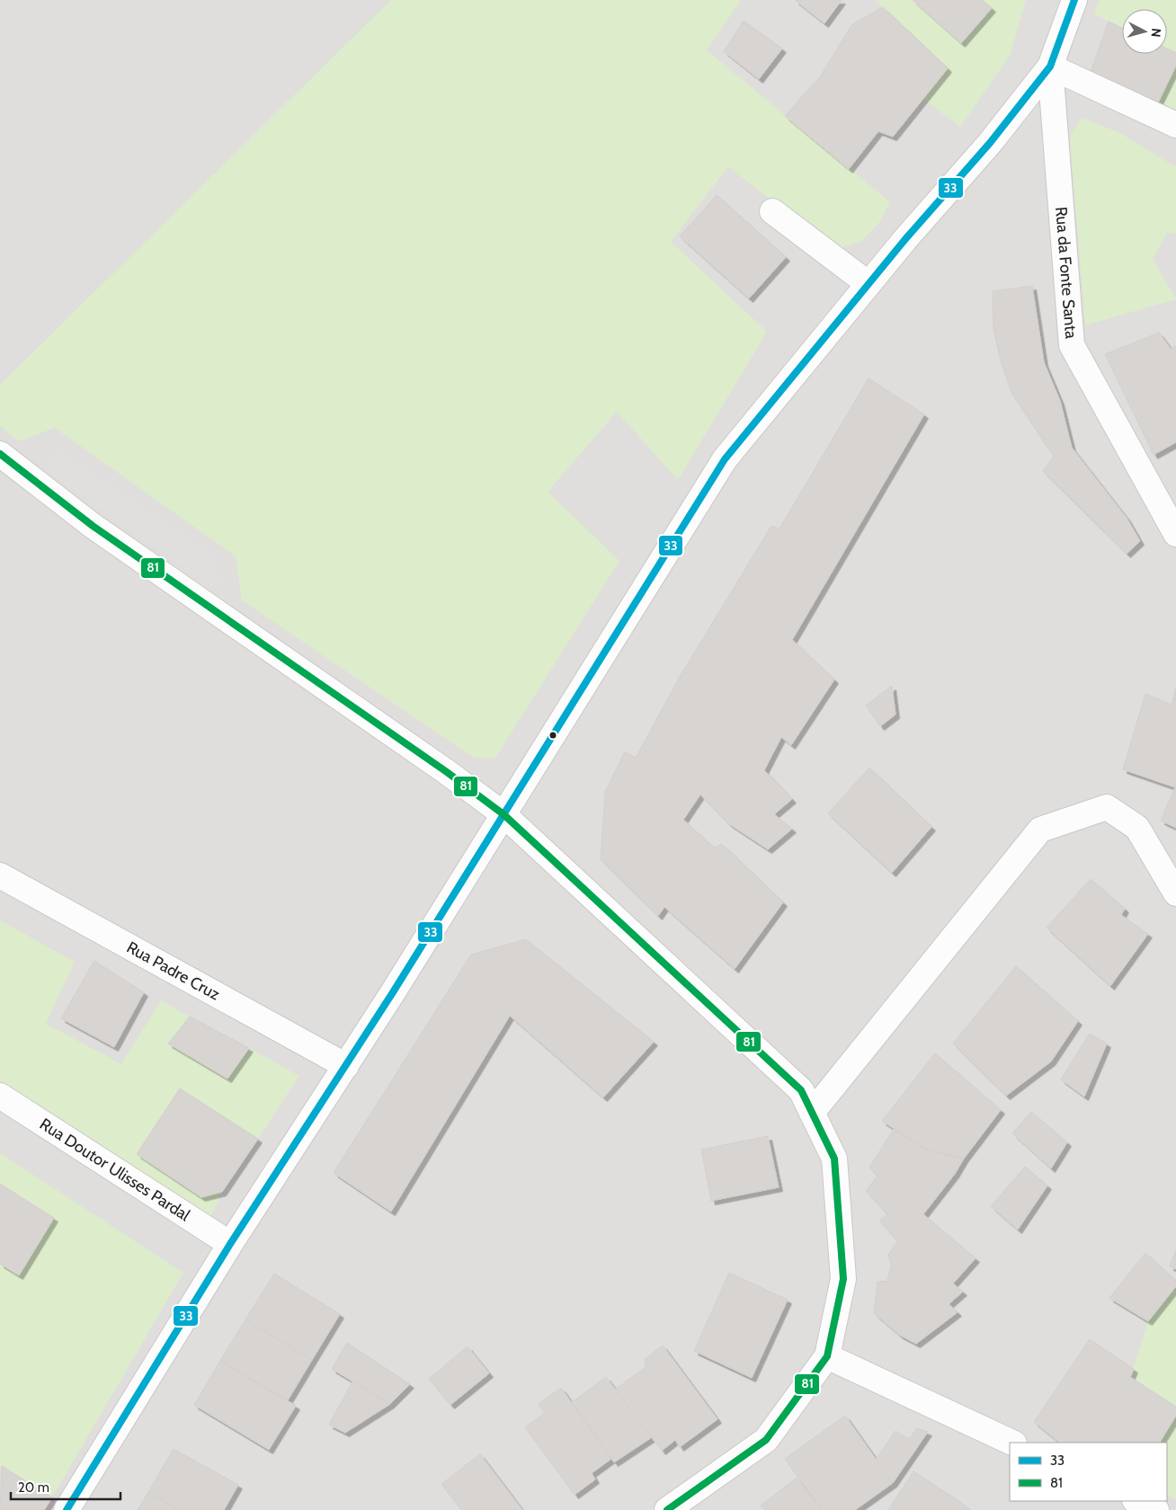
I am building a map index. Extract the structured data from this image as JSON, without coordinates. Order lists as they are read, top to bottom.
{
  "streets": {
    "street": ["Rua da Fonte Santa", "Rua Padre Cruz", "Rua Doutor Ulisses Pardal"]
  },
  "lines": ["transit line 33", "transit line 81"],
  "legend": ["33", "81"],
  "scale_bar": "20 m",
  "north": "right"
}
